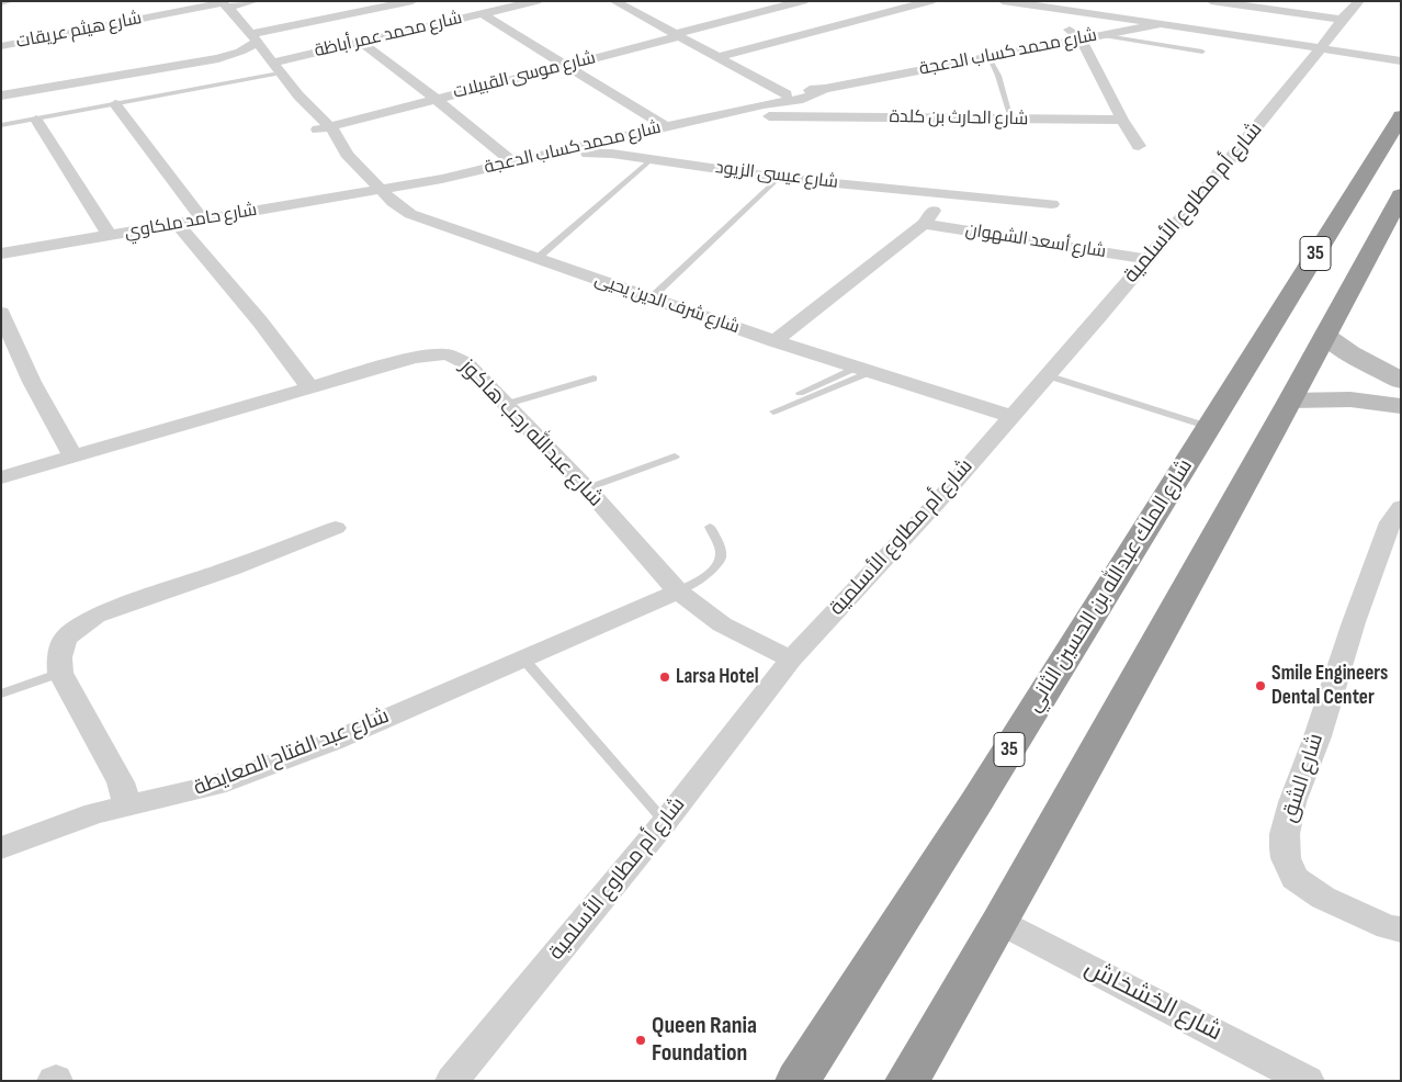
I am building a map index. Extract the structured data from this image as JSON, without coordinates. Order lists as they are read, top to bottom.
{
  "streets": {
    "highway": ["35", "شارع الملك عبدالله بن الحسين الثاني"],
    "street": [
      "شارع هيثم عريقات",
      "شارع محمد عمر أباظة",
      "شارع محمد كساب الدعجة",
      "شارع موسى القبيلات",
      "شارع الحارث بن كلدة",
      "شارع عيسى الزيود",
      "شارع أم مطاوع الأسلمية",
      "شارع حامد ملكاوي",
      "شارع أسعد الشهوان",
      "شارع شرف الدين يحيى",
      "شارع عبدالله رجب هاكوز",
      "شارع عبد الفتاح المعايطة",
      "شارع الشق",
      "شارع الخشخاش"
    ]
  },
  "crossings": [
    ["شارع هيثم عريقات", "شارع شرف الدين يحيى"],
    ["شارع محمد عمر أباظة", "شارع شرف الدين يحيى"],
    ["شارع محمد كساب الدعجة", "شارع الحارث بن كلدة"],
    ["شارع محمد كساب الدعجة", "شارع عيسى الزيود"],
    ["شارع محمد كساب الدعجة", "شارع أم مطاوع الأسلمية"],
    ["شارع محمد كساب الدعجة", "شارع حامد ملكاوي"],
    ["شارع محمد كساب الدعجة", "شارع شرف الدين يحيى"],
    ["شارع أم مطاوع الأسلمية", "شارع أسعد الشهوان"],
    ["شارع أم مطاوع الأسلمية", "شارع شرف الدين يحيى"],
    ["شارع أم مطاوع الأسلمية", "شارع عبدالله رجب هاكوز"],
    ["شارع حامد ملكاوي", "شارع شرف الدين يحيى"],
    ["35", "شارع الخشخاش"],
    ["شارع عبدالله رجب هاكوز", "شارع عبد الفتاح المعايطة"]
  ],
  "places": ["Larsa Hotel", "Smile Engineers Dental Center", "Queen Rania Foundation"]
}
